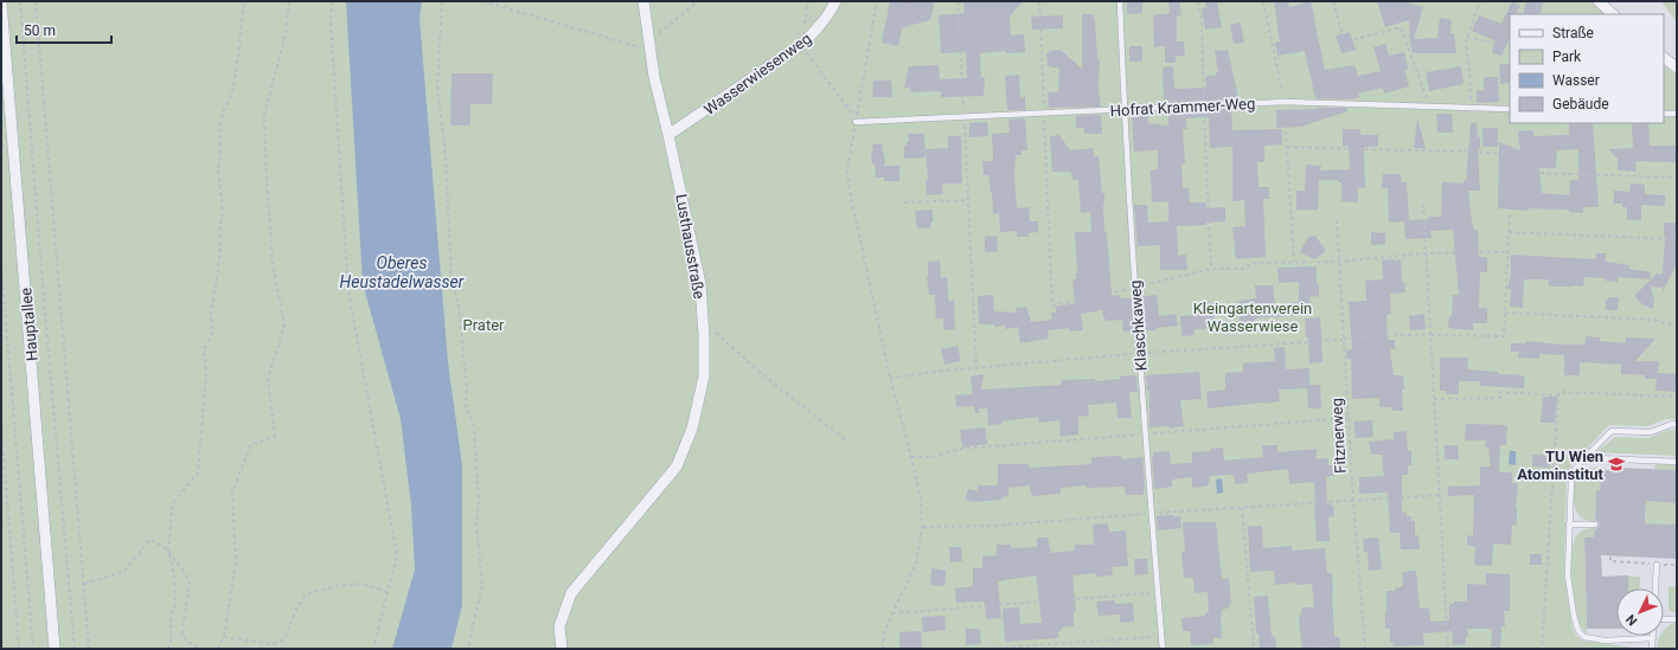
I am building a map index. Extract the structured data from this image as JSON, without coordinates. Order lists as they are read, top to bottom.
{
  "streets": {
    "street": ["Wasserwiesenweg", "Lusthausstraße", "Hauptallee"],
    "lane": ["Hofrat Krammer-Weg", "Klaschkaweg"],
    "path": ["Fitznerweg"]
  },
  "crossings": [
    ["Wasserwiesenweg", "Lusthausstraße"],
    ["Hofrat Krammer-Weg", "Klaschkaweg"]
  ],
  "water": ["Oberes Heustadelwasser"],
  "parks": ["Kleingartenverein Wasserwiese", "Prater"],
  "places": {
    "school or university": ["TU Wien Atominstitut"]
  },
  "legend": [
    "Straße",
    "Park",
    "Wasser",
    "Gebäude"
  ],
  "scale_bar": "50 m",
  "north": "bottom left"
}
